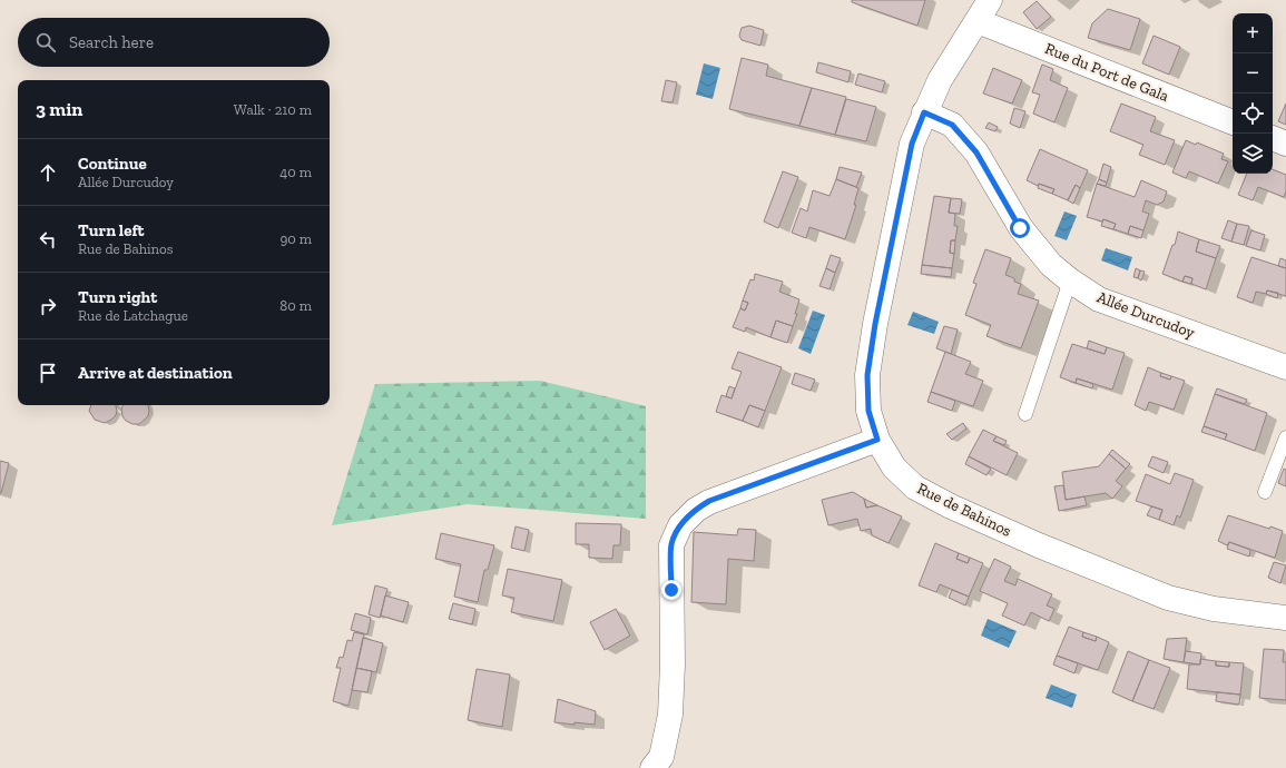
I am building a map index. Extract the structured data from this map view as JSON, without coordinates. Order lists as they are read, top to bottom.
{
  "streets": {
    "street": ["Rue du Port de Gala", "Allée Durcudoy", "Rue de Bahinos"]
  },
  "crossings": [
    ["Rue du Port de Gala", "Rue de Bahinos"],
    ["Allée Durcudoy", "Rue de Bahinos"]
  ],
  "page": {
    "map_buttons": ["+", "−"],
    "search": "Search here",
    "heading": ["3 min", "Walk · 210 m"],
    "list": [
      ["Continue", "Allée Durcudoy", "40 m"],
      ["Turn left", "Rue de Bahinos", "90 m"],
      ["Turn right", "Rue de Latchague", "80 m"],
      "Arrive at destination"
    ]
  }
}
